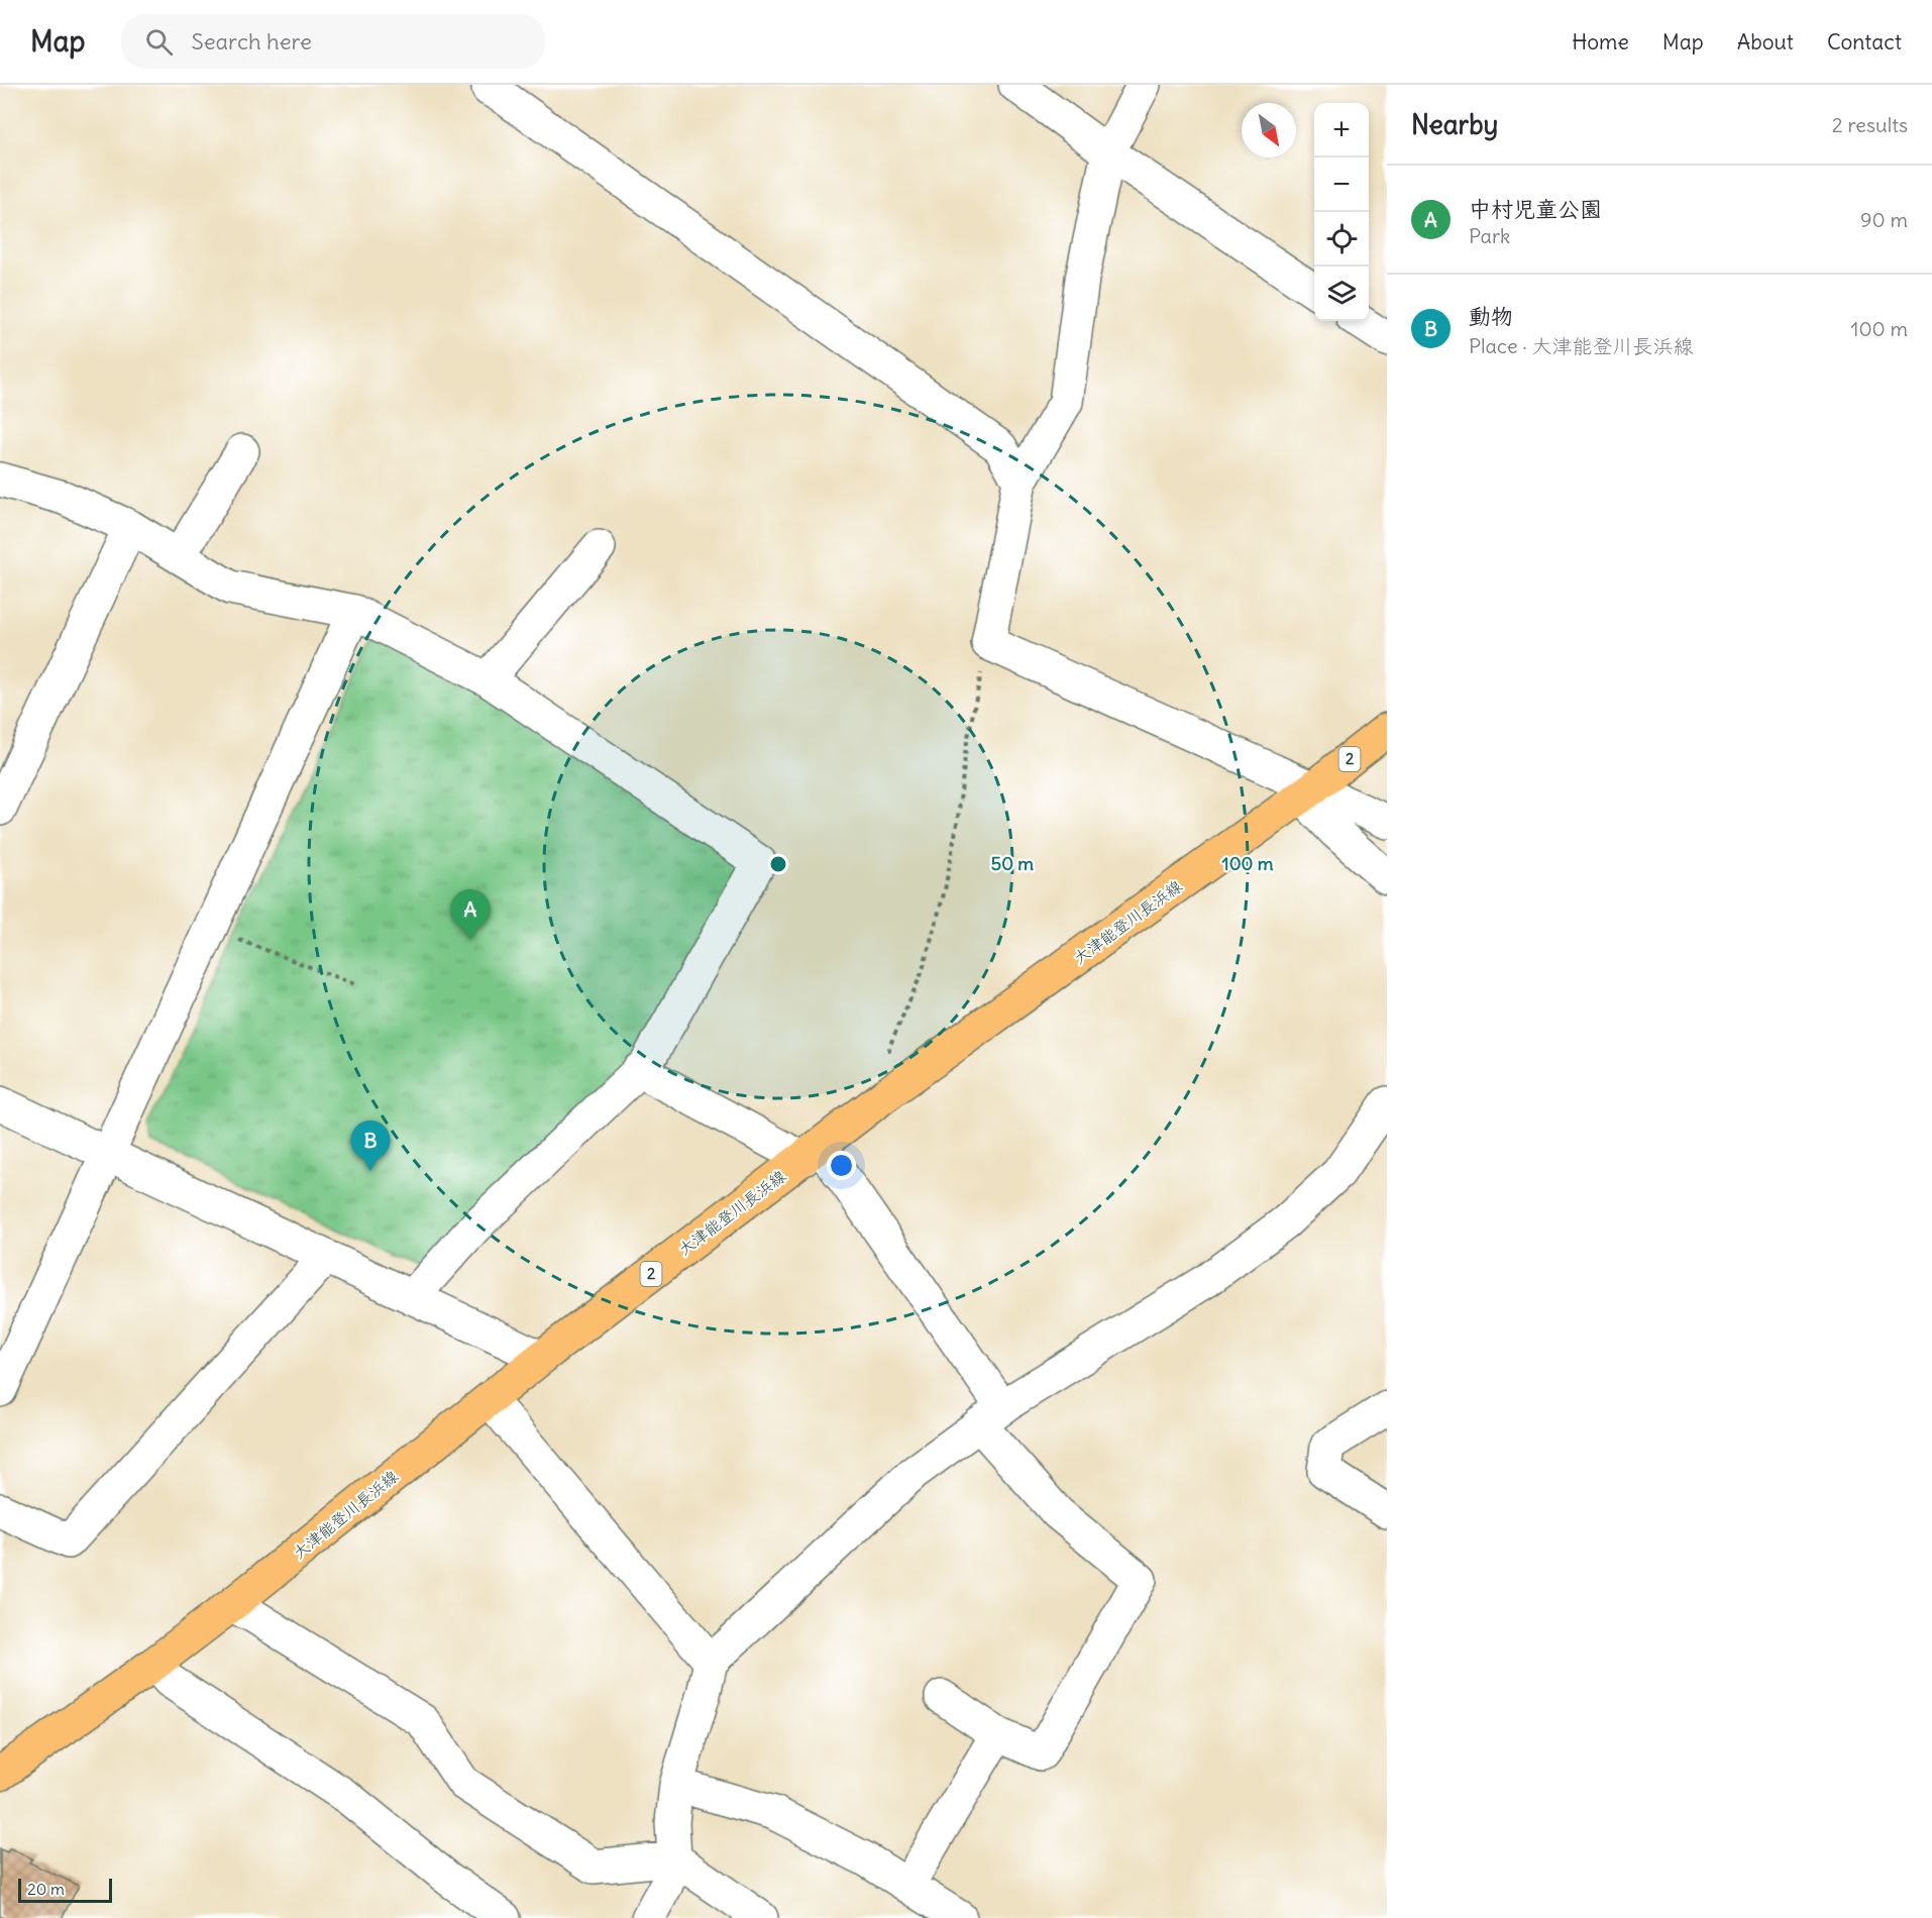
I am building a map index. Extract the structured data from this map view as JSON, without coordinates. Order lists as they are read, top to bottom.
{
  "streets": {
    "main road": ["2", "大津能登川長浜線"]
  },
  "scale_bar": "20 m",
  "north": "bottom right",
  "page": {
    "header": "Map",
    "search": "Search here",
    "nav": [
      "Home",
      "Map",
      "About",
      "Contact"
    ],
    "heading": ["Nearby", "2 results"],
    "map_buttons": ["+", "−"],
    "list": [
      {
        "mark": "A",
        "name": "中村児童公園",
        "note": "Park",
        "value": "90 m"
      },
      {
        "mark": "B",
        "name": "動物",
        "note": "Place · 大津能登川長浜線",
        "value": "100 m"
      }
    ],
    "pins": ["A", "B"],
    "scale": "20 m"
  },
  "rings": ["50 m", "100 m"]
}
